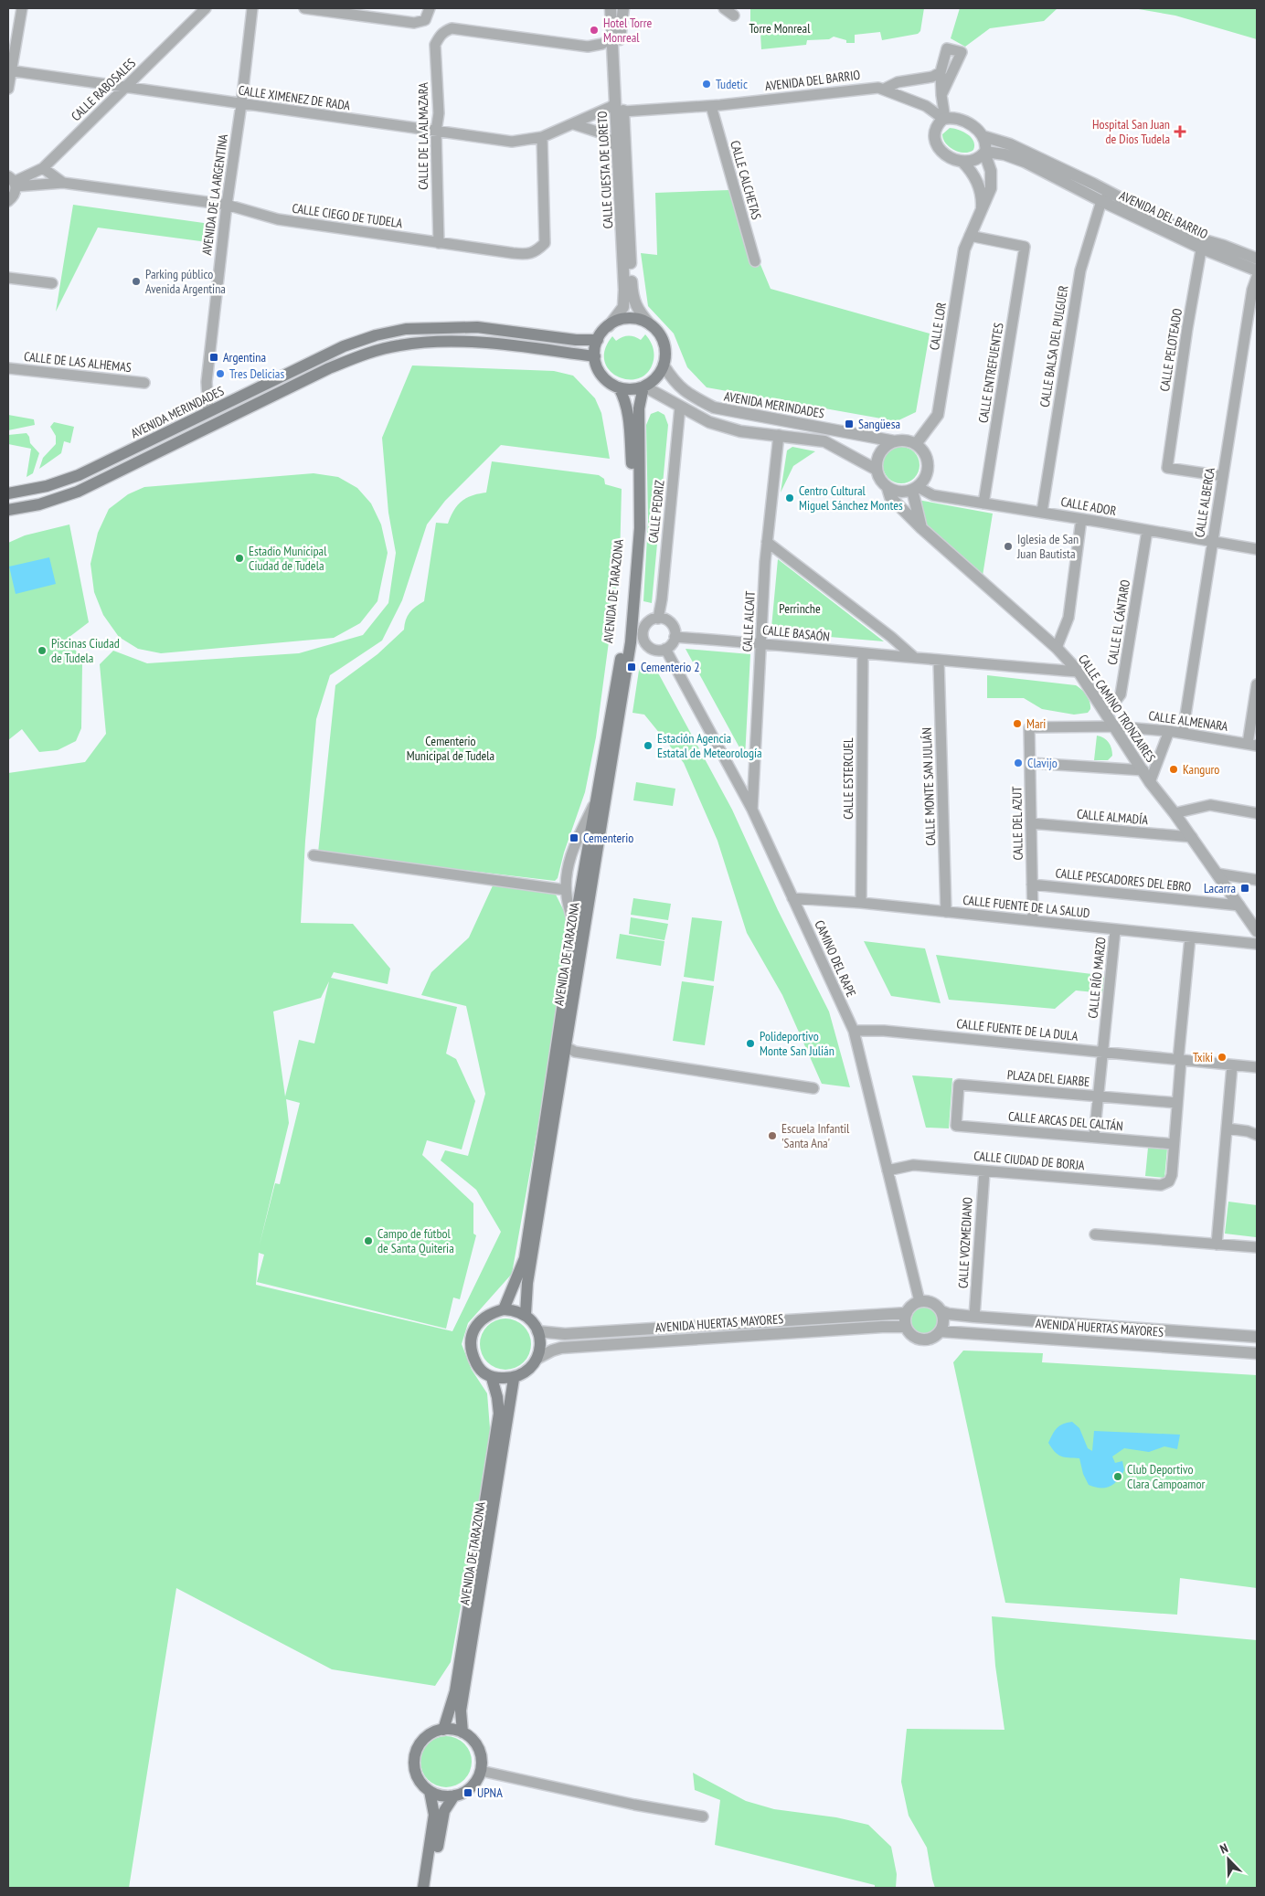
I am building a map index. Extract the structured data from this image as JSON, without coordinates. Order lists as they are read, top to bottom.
{
  "streets": {
    "main road": ["AVENIDA MERINDADES", "AVENIDA DE TARAZONA"],
    "street": [
      "AVENIDA DEL BARRIO",
      "CALLE RABOSALES",
      "CALLE XIMENEZ DE RADA",
      "CALLE DE LA ALMAZARA",
      "CALLE CUESTA DE LORETO",
      "CALLE CALCHETAS",
      "AVENIDA DE LA ARGENTINA",
      "CALLE CIEGO DE TUDELA",
      "CALLE LOR",
      "CALLE BALSA DEL PULGUER",
      "CALLE PELOTEADO",
      "CALLE DE LAS ALHEMAS",
      "CALLE ENTREFUENTES",
      "CALLE ALBERCA",
      "CALLE ADOR",
      "CALLE PEDRIZ",
      "CALLE ALCAIT",
      "CALLE EL CÁNTARO",
      "CALLE BASAÓN",
      "CALLE CAMINO TRONZAIRES",
      "CALLE ALMENARA",
      "CALLE ESTERCUEL",
      "CALLE MONTE SAN JULIÁN",
      "CALLE ALMADÍA",
      "CALLE DEL AZUT",
      "CALLE PESCADORES DEL EBRO",
      "CALLE FUENTE DE LA SALUD",
      "CAMINO DEL RAPE",
      "CALLE RÍO MARZO",
      "CALLE FUENTE DE LA DULA",
      "PLAZA DEL EJARBE",
      "CALLE ARCAS DEL CALTÁN",
      "CALLE CIUDAD DE BORJA",
      "CALLE VOZMEDIANO",
      "AVENIDA HUERTAS MAYORES"
    ]
  },
  "crossings": [
    ["AVENIDA DEL BARRIO", "CALLE XIMENEZ DE RADA"],
    ["AVENIDA DEL BARRIO", "CALLE CUESTA DE LORETO"],
    ["AVENIDA DEL BARRIO", "CALLE CALCHETAS"],
    ["AVENIDA DEL BARRIO", "CALLE LOR"],
    ["AVENIDA DEL BARRIO", "CALLE BALSA DEL PULGUER"],
    ["AVENIDA DEL BARRIO", "CALLE PELOTEADO"],
    ["CALLE RABOSALES", "CALLE XIMENEZ DE RADA"],
    ["CALLE RABOSALES", "CALLE CIEGO DE TUDELA"],
    ["CALLE XIMENEZ DE RADA", "CALLE DE LA ALMAZARA"],
    ["CALLE XIMENEZ DE RADA", "CALLE CUESTA DE LORETO"],
    ["CALLE XIMENEZ DE RADA", "AVENIDA DE LA ARGENTINA"],
    ["CALLE XIMENEZ DE RADA", "CALLE CIEGO DE TUDELA"],
    ["CALLE DE LA ALMAZARA", "CALLE CUESTA DE LORETO"],
    ["CALLE DE LA ALMAZARA", "CALLE CIEGO DE TUDELA"],
    ["CALLE CUESTA DE LORETO", "AVENIDA MERINDADES"],
    ["CALLE CUESTA DE LORETO", "AVENIDA DE TARAZONA"],
    ["AVENIDA DE LA ARGENTINA", "CALLE CIEGO DE TUDELA"],
    ["AVENIDA DE LA ARGENTINA", "AVENIDA MERINDADES"],
    ["CALLE LOR", "CALLE ENTREFUENTES"],
    ["CALLE LOR", "AVENIDA MERINDADES"],
    ["CALLE LOR", "CALLE ADOR"],
    ["CALLE LOR", "CALLE CAMINO TRONZAIRES"],
    ["CALLE BALSA DEL PULGUER", "CALLE ADOR"],
    ["CALLE PELOTEADO", "CALLE ALBERCA"],
    ["CALLE ENTREFUENTES", "CALLE ADOR"],
    ["AVENIDA MERINDADES", "CALLE ADOR"],
    ["AVENIDA MERINDADES", "AVENIDA DE TARAZONA"],
    ["AVENIDA MERINDADES", "CALLE CAMINO TRONZAIRES"],
    ["CALLE ALBERCA", "CALLE ADOR"],
    ["CALLE ALBERCA", "CALLE ALMENARA"],
    ["CALLE ADOR", "CALLE EL CÁNTARO"],
    ["CALLE ADOR", "CALLE CAMINO TRONZAIRES"],
    ["CALLE PEDRIZ", "AVENIDA DE TARAZONA"],
    ["CALLE PEDRIZ", "CALLE BASAÓN"],
    ["CALLE PEDRIZ", "CAMINO DEL RAPE"],
    ["AVENIDA DE TARAZONA", "CALLE BASAÓN"],
    ["AVENIDA DE TARAZONA", "CAMINO DEL RAPE"],
    ["AVENIDA DE TARAZONA", "AVENIDA HUERTAS MAYORES"],
    ["CALLE ALCAIT", "CALLE BASAÓN"],
    ["CALLE ALCAIT", "CAMINO DEL RAPE"],
    ["CALLE EL CÁNTARO", "CALLE CAMINO TRONZAIRES"],
    ["CALLE BASAÓN", "CALLE CAMINO TRONZAIRES"],
    ["CALLE BASAÓN", "CALLE ESTERCUEL"],
    ["CALLE BASAÓN", "CALLE MONTE SAN JULIÁN"],
    ["CALLE BASAÓN", "CAMINO DEL RAPE"],
    ["CALLE CAMINO TRONZAIRES", "CALLE ALMENARA"],
    ["CALLE CAMINO TRONZAIRES", "CALLE ALMADÍA"],
    ["CALLE CAMINO TRONZAIRES", "CALLE DEL AZUT"],
    ["CALLE CAMINO TRONZAIRES", "CALLE PESCADORES DEL EBRO"],
    ["CALLE ALMENARA", "CALLE DEL AZUT"],
    ["CALLE ESTERCUEL", "CALLE FUENTE DE LA SALUD"],
    ["CALLE MONTE SAN JULIÁN", "CALLE FUENTE DE LA SALUD"],
    ["CALLE ALMADÍA", "CALLE DEL AZUT"],
    ["CALLE DEL AZUT", "CALLE PESCADORES DEL EBRO"],
    ["CALLE DEL AZUT", "CALLE FUENTE DE LA SALUD"],
    ["CALLE FUENTE DE LA SALUD", "CAMINO DEL RAPE"],
    ["CALLE FUENTE DE LA SALUD", "CALLE RÍO MARZO"],
    ["CAMINO DEL RAPE", "CALLE FUENTE DE LA DULA"],
    ["CAMINO DEL RAPE", "CALLE CIUDAD DE BORJA"],
    ["CAMINO DEL RAPE", "AVENIDA HUERTAS MAYORES"],
    ["CALLE RÍO MARZO", "CALLE FUENTE DE LA DULA"],
    ["CALLE RÍO MARZO", "PLAZA DEL EJARBE"],
    ["CALLE RÍO MARZO", "CALLE ARCAS DEL CALTÁN"],
    ["PLAZA DEL EJARBE", "CALLE ARCAS DEL CALTÁN"],
    ["CALLE ARCAS DEL CALTÁN", "CALLE CIUDAD DE BORJA"],
    ["CALLE CIUDAD DE BORJA", "CALLE VOZMEDIANO"],
    ["CALLE VOZMEDIANO", "AVENIDA HUERTAS MAYORES"]
  ],
  "parks": ["Torre Monreal", "Perrinche", "Cementerio Municipal de Tudela"],
  "places": {
    "other": [
      "Hotel Torre Monreal",
      "Tudetic",
      "Parking público Avenida Argentina",
      "Tres Delicias",
      "Centro Cultural Miguel Sánchez Montes",
      "Iglesia de San Juan Bautista",
      "Estadio Municipal Ciudad de Tudela",
      "Piscinas Ciudad de Tudela",
      "Mari",
      "Estación Agencia Estatal de Meteorología",
      "Clavijo",
      "Kanguro",
      "Polideportivo Monte San Julián",
      "Txiki",
      "Escuela Infantil 'Santa Ana'",
      "Campo de fútbol de Santa Quiteria",
      "Club Deportivo Clara Campoamor"
    ],
    "health": ["Hospital San Juan de Dios Tudela"],
    "transit": [
      "Argentina",
      "Sangüesa",
      "Cementerio 2",
      "Cementerio",
      "Lacarra",
      "UPNA"
    ]
  },
  "north": "top left"
}
